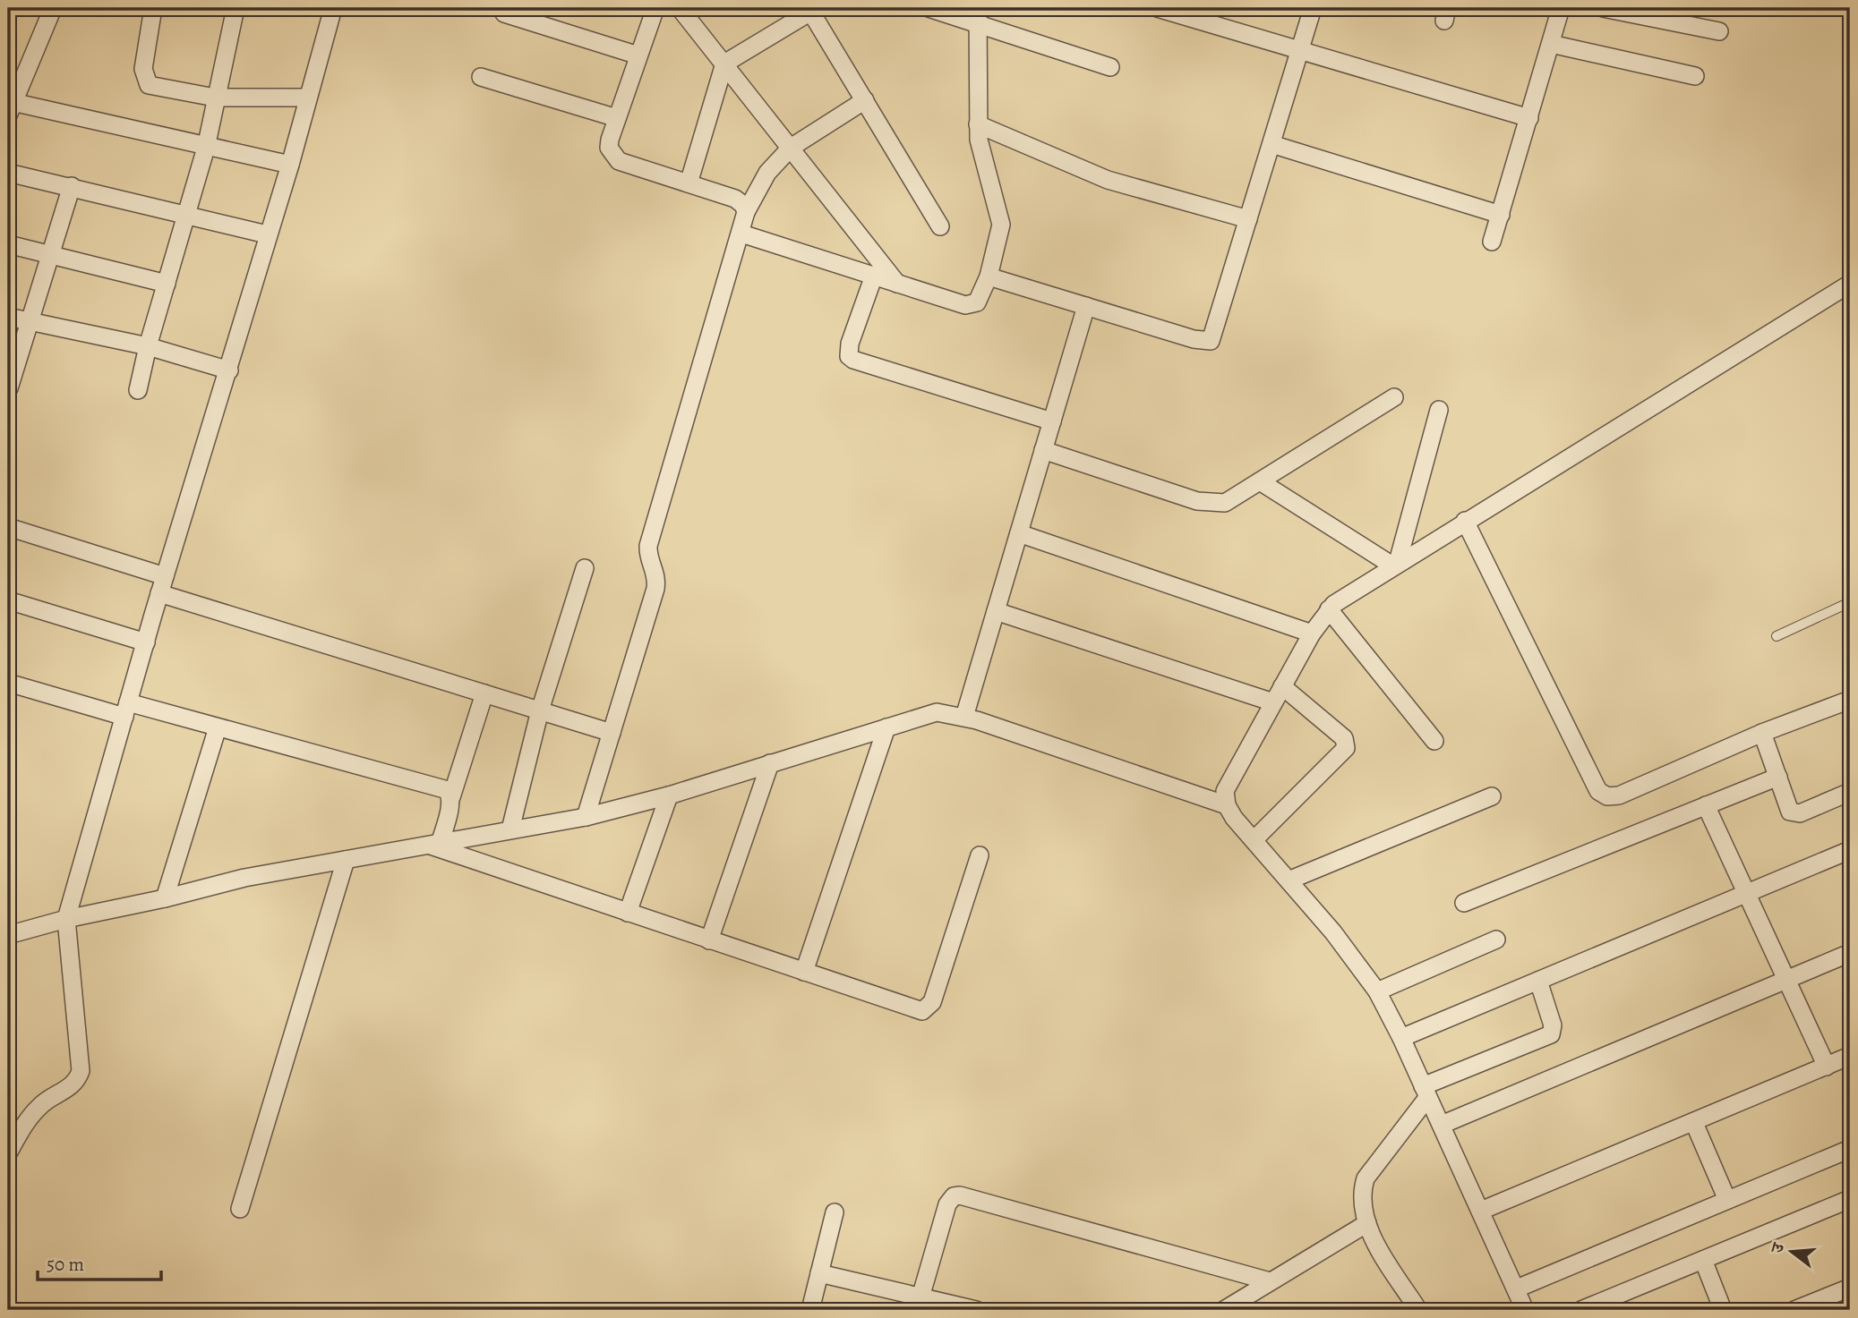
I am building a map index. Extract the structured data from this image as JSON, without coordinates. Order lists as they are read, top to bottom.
{
  "scale_bar": "50 m",
  "north": "left"
}
